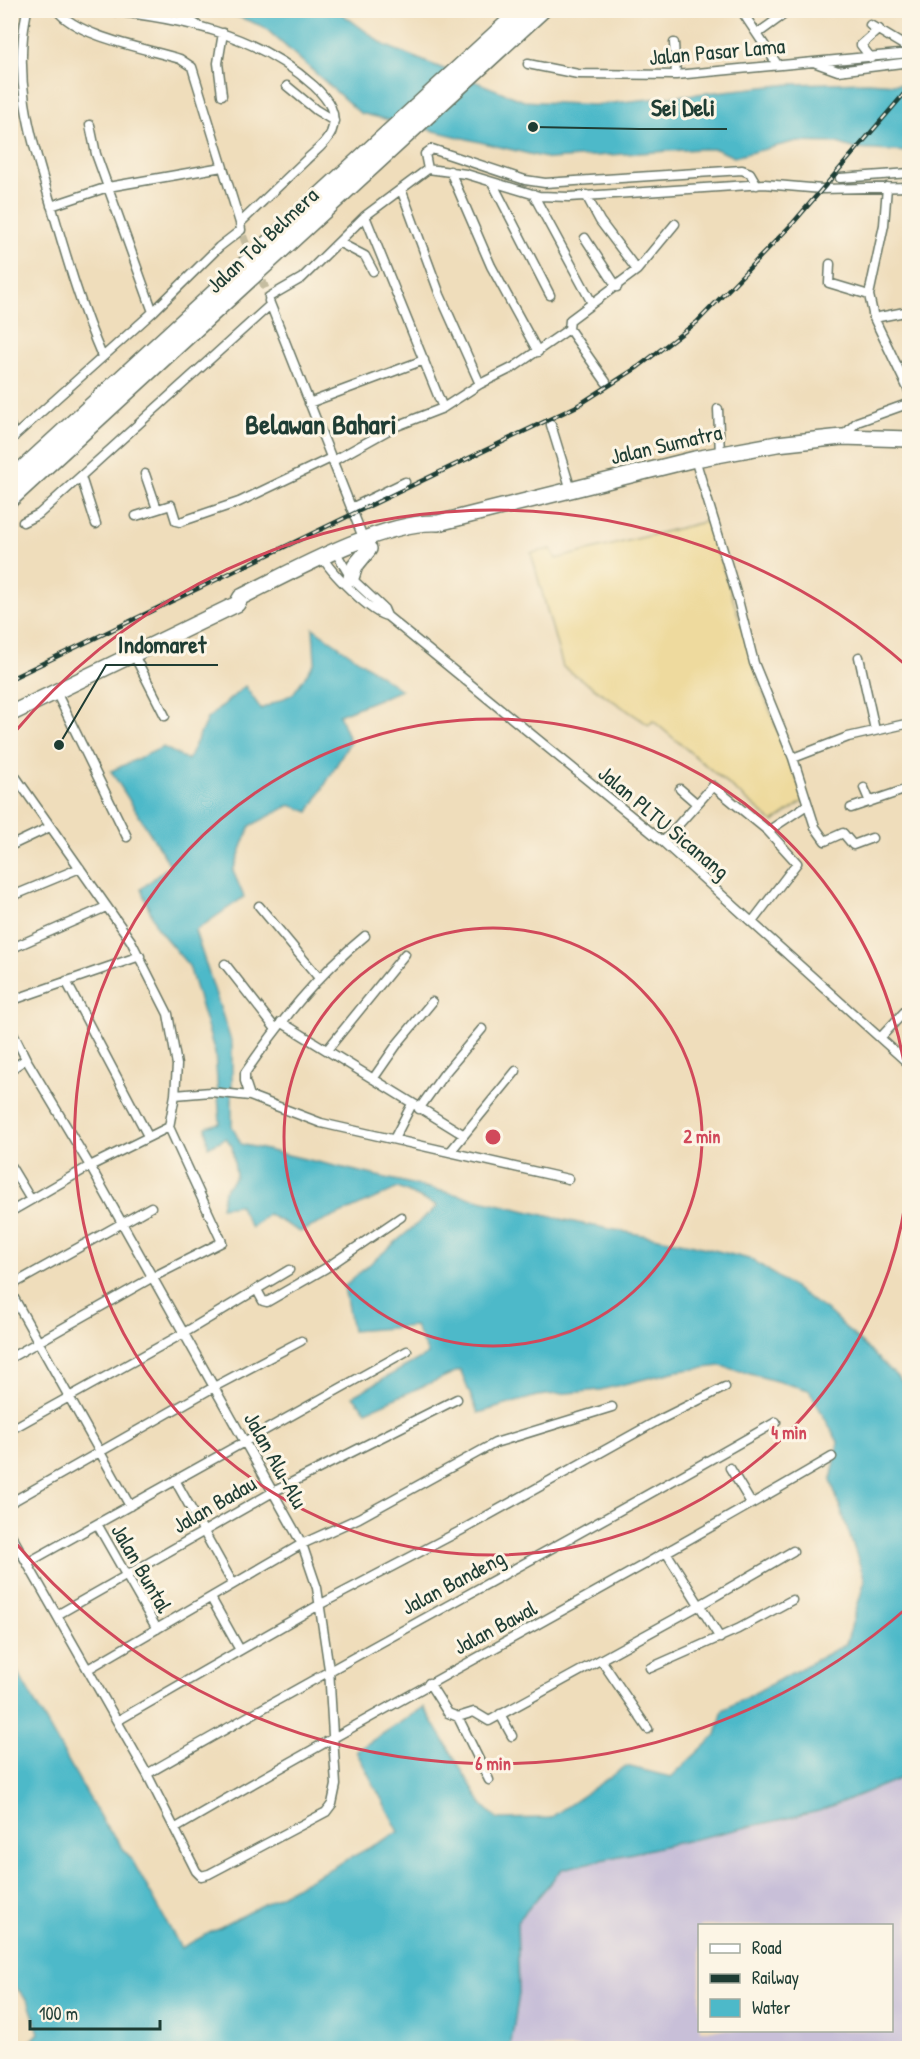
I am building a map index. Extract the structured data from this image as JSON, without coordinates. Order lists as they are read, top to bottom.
{
  "streets": {
    "highway": ["Jalan Tol Belmera", "Jalan Sumatra"],
    "street": [
      "Jalan Pasar Lama",
      "Jalan PLTU Sicanang",
      "Jalan Alu-Alu",
      "Jalan Badau",
      "Jalan Buntal",
      "Jalan Bandeng",
      "Jalan Bawal"
    ]
  },
  "crossings": [
    ["Jalan Sumatra", "Jalan PLTU Sicanang"],
    ["Jalan Alu-Alu", "Jalan Badau"],
    ["Jalan Alu-Alu", "Jalan Bandeng"],
    ["Jalan Alu-Alu", "Jalan Bawal"],
    ["Jalan Badau", "Jalan Buntal"]
  ],
  "districts": ["Belawan Bahari"],
  "places": ["Sei Deli", "Indomaret"],
  "legend": ["Road", "Railway", "Water"],
  "scale_bar": "100 m",
  "rings": ["2 min", "4 min", "6 min"]
}
